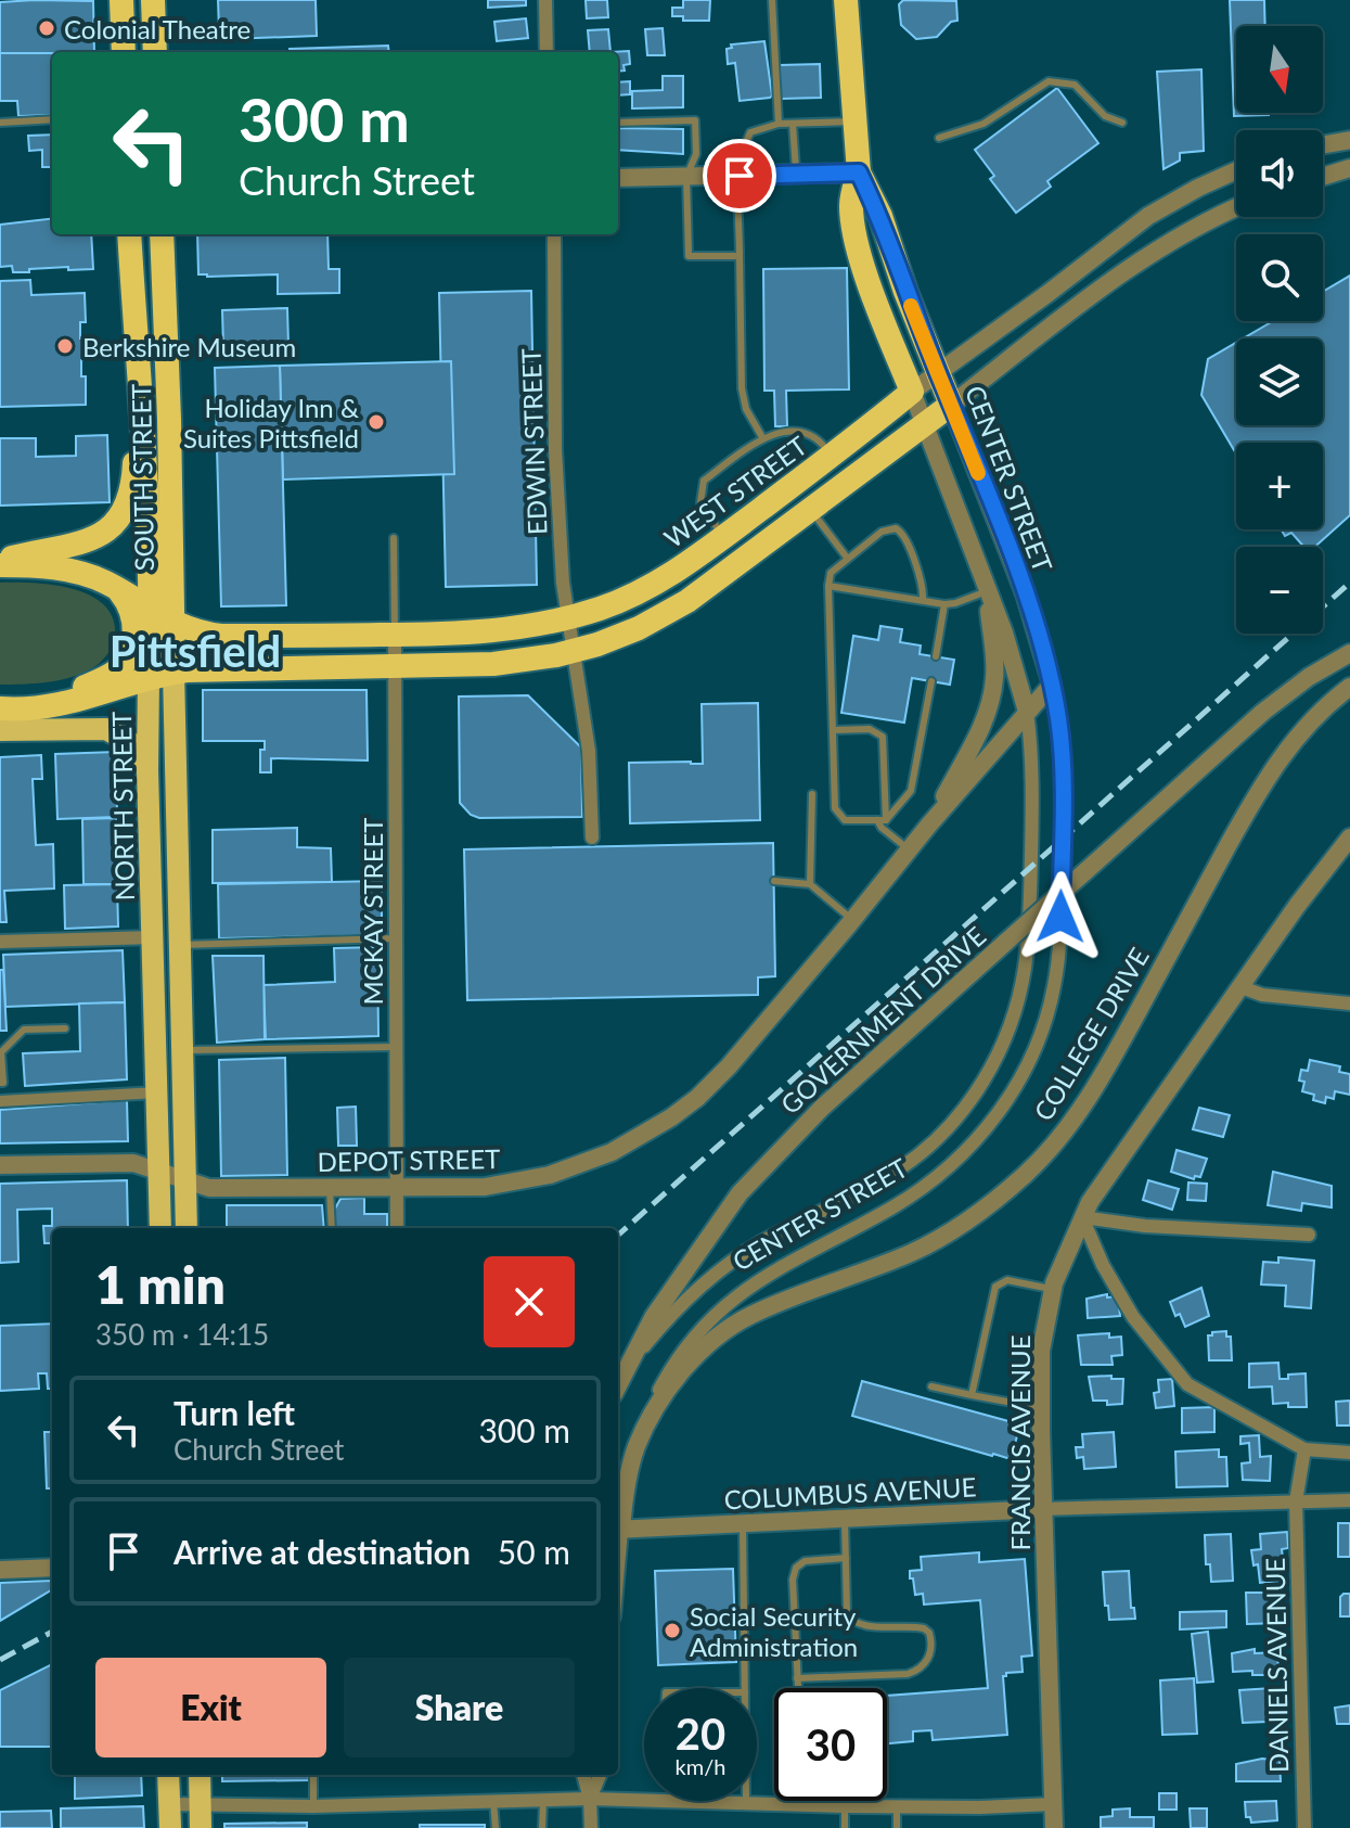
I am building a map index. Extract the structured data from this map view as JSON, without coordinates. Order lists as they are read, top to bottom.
{
  "streets": {
    "highway": [
      "SOUTH STREET",
      "CENTER STREET",
      "WEST STREET",
      "NORTH STREET"
    ],
    "street": [
      "EDWIN STREET",
      "MCKAY STREET",
      "GOVERNMENT DRIVE",
      "COLLEGE DRIVE",
      "DEPOT STREET",
      "FRANCIS AVENUE",
      "COLUMBUS AVENUE",
      "DANIELS AVENUE"
    ]
  },
  "crossings": [
    ["EDWIN STREET", "WEST STREET"],
    ["SOUTH STREET", "WEST STREET"],
    ["SOUTH STREET", "NORTH STREET"],
    ["CENTER STREET", "WEST STREET"],
    ["CENTER STREET", "GOVERNMENT DRIVE"],
    ["CENTER STREET", "COLLEGE DRIVE"],
    ["CENTER STREET", "DEPOT STREET"],
    ["WEST STREET", "NORTH STREET"],
    ["WEST STREET", "MCKAY STREET"],
    ["NORTH STREET", "DEPOT STREET"],
    ["MCKAY STREET", "DEPOT STREET"],
    ["FRANCIS AVENUE", "COLUMBUS AVENUE"],
    ["COLUMBUS AVENUE", "DANIELS AVENUE"]
  ],
  "districts": ["Pittsfield"],
  "places": [
    "Colonial Theatre",
    "Berkshire Museum",
    "Holiday Inn & Suites Pittsfield",
    "Social Security Administration"
  ],
  "north": "bottom",
  "page": {
    "map_buttons": ["+", "−"],
    "turn": ["300 m", "Church Street"],
    "heading": ["1 min", "350 m · 14:15"],
    "list": [
      {
        "name": "Turn left",
        "note": "Church Street",
        "value": "300 m"
      },
      {
        "name": "Arrive at destination",
        "value": "50 m"
      }
    ],
    "buttons": ["Exit", "Share"],
    "speed": "20 km/h",
    "limit": "30"
  }
}
